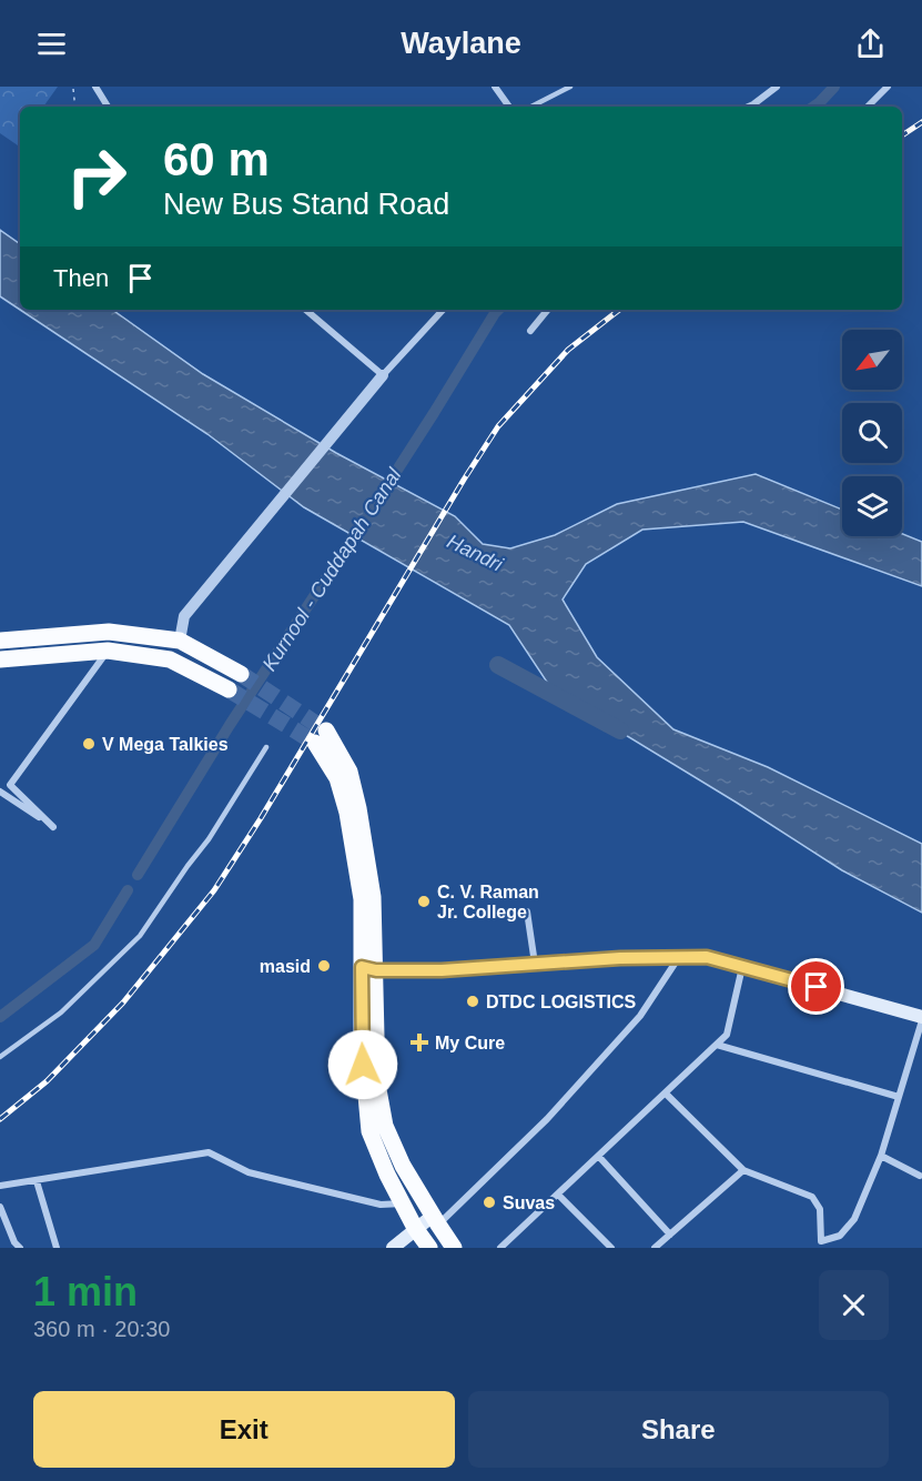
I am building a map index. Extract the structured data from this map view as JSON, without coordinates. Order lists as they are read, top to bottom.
{
  "water": ["Handri", "Kurnool - Cuddapah Canal"],
  "places": {
    "other": [
      "V Mega Talkies",
      "C. V. Raman Jr. College",
      "masid",
      "DTDC LOGISTICS",
      "Suvas"
    ],
    "health": ["My Cure"]
  },
  "north": "bottom left",
  "page": {
    "header": "Waylane",
    "turn": ["60 m", "New Bus Stand Road"],
    "then": "Then",
    "heading": ["1 min", "360 m · 20:30"],
    "buttons": ["Exit", "Share"]
  }
}
